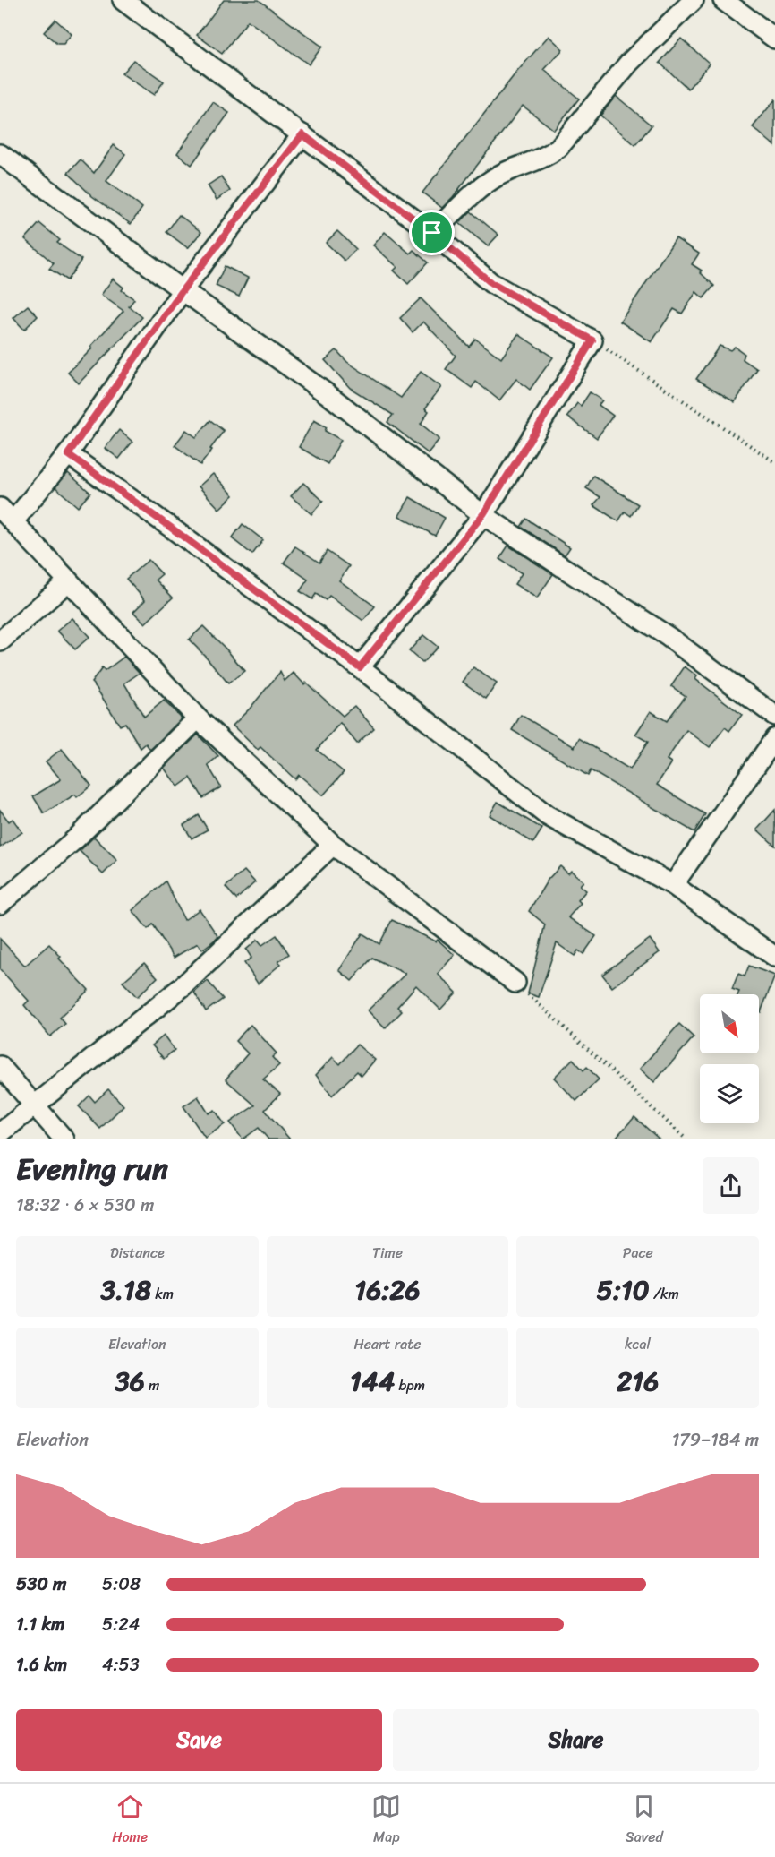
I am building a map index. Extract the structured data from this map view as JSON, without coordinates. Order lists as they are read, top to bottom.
{
  "north": "bottom right",
  "page": {
    "heading": ["Evening run", "18:32 · 6 × 530 m"],
    "stats": [
      ["Distance", "3.18 km"],
      ["Time", "16:26"],
      ["Pace", "5:10 /km"],
      ["Elevation", "36 m"],
      ["Heart rate", "144 bpm"],
      ["kcal", "216"]
    ],
    "chart": ["Elevation", "179–184 m"],
    "list": [
      {
        "name": "530 m",
        "note": "5:08"
      },
      {
        "name": "1.1 km",
        "note": "5:24"
      },
      {
        "name": "1.6 km",
        "note": "4:53"
      }
    ],
    "buttons": ["Save", "Share"],
    "tabs": ["Home", "Map", "Saved"]
  }
}
